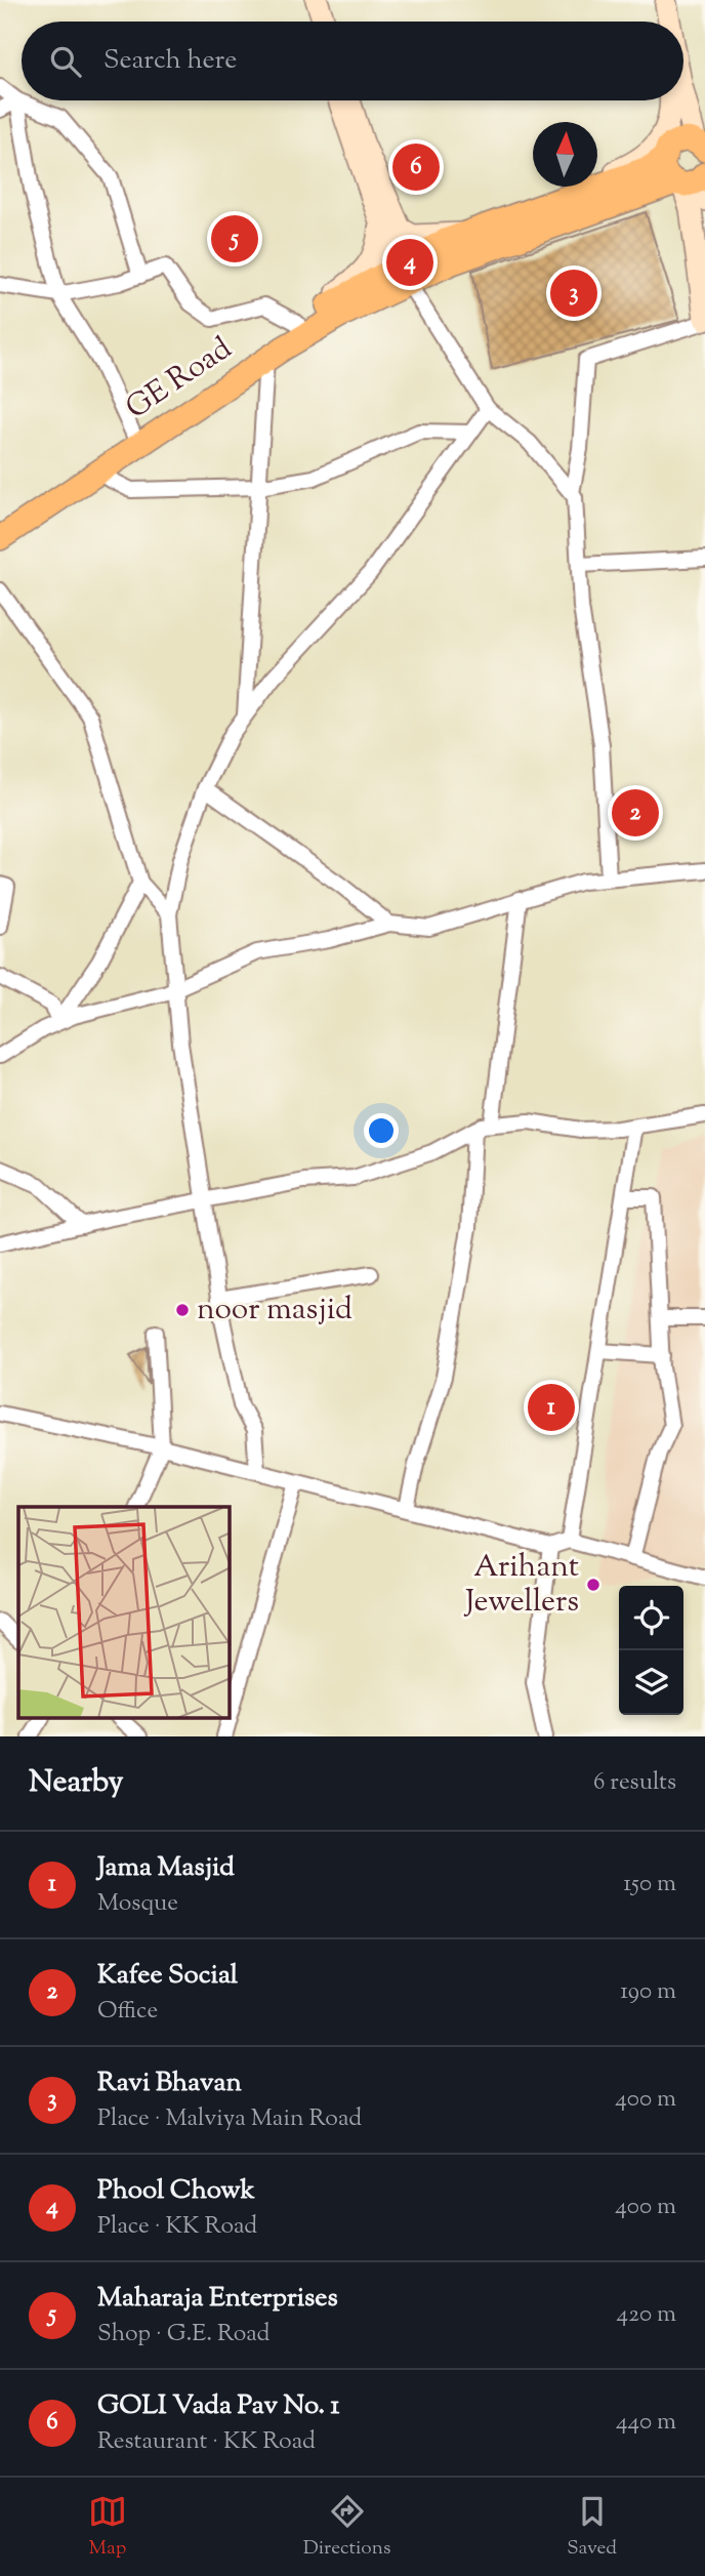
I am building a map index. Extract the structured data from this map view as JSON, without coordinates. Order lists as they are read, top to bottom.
{
  "streets": {
    "main road": ["GE Road"]
  },
  "places": ["noor masjid", "Arihant Jewellers"],
  "north": "top",
  "page": {
    "search": "Search here",
    "pins": [
      "6",
      "5",
      "4",
      "3",
      "2",
      "1"
    ],
    "heading": ["Nearby", "6 results"],
    "list": [
      {
        "mark": "1",
        "name": "Jama Masjid",
        "note": "Mosque",
        "value": "150 m"
      },
      {
        "mark": "2",
        "name": "Kafee Social",
        "note": "Office",
        "value": "190 m"
      },
      {
        "mark": "3",
        "name": "Ravi Bhavan",
        "note": "Place · Malviya Main Road",
        "value": "400 m"
      },
      {
        "mark": "4",
        "name": "Phool Chowk",
        "note": "Place · KK Road",
        "value": "400 m"
      },
      {
        "mark": "5",
        "name": "Maharaja Enterprises",
        "note": "Shop · G.E. Road",
        "value": "420 m"
      },
      {
        "mark": "6",
        "name": "GOLI Vada Pav No. 1",
        "note": "Restaurant · KK Road",
        "value": "440 m"
      }
    ],
    "nav": ["Map", "Directions", "Saved"]
  }
}
